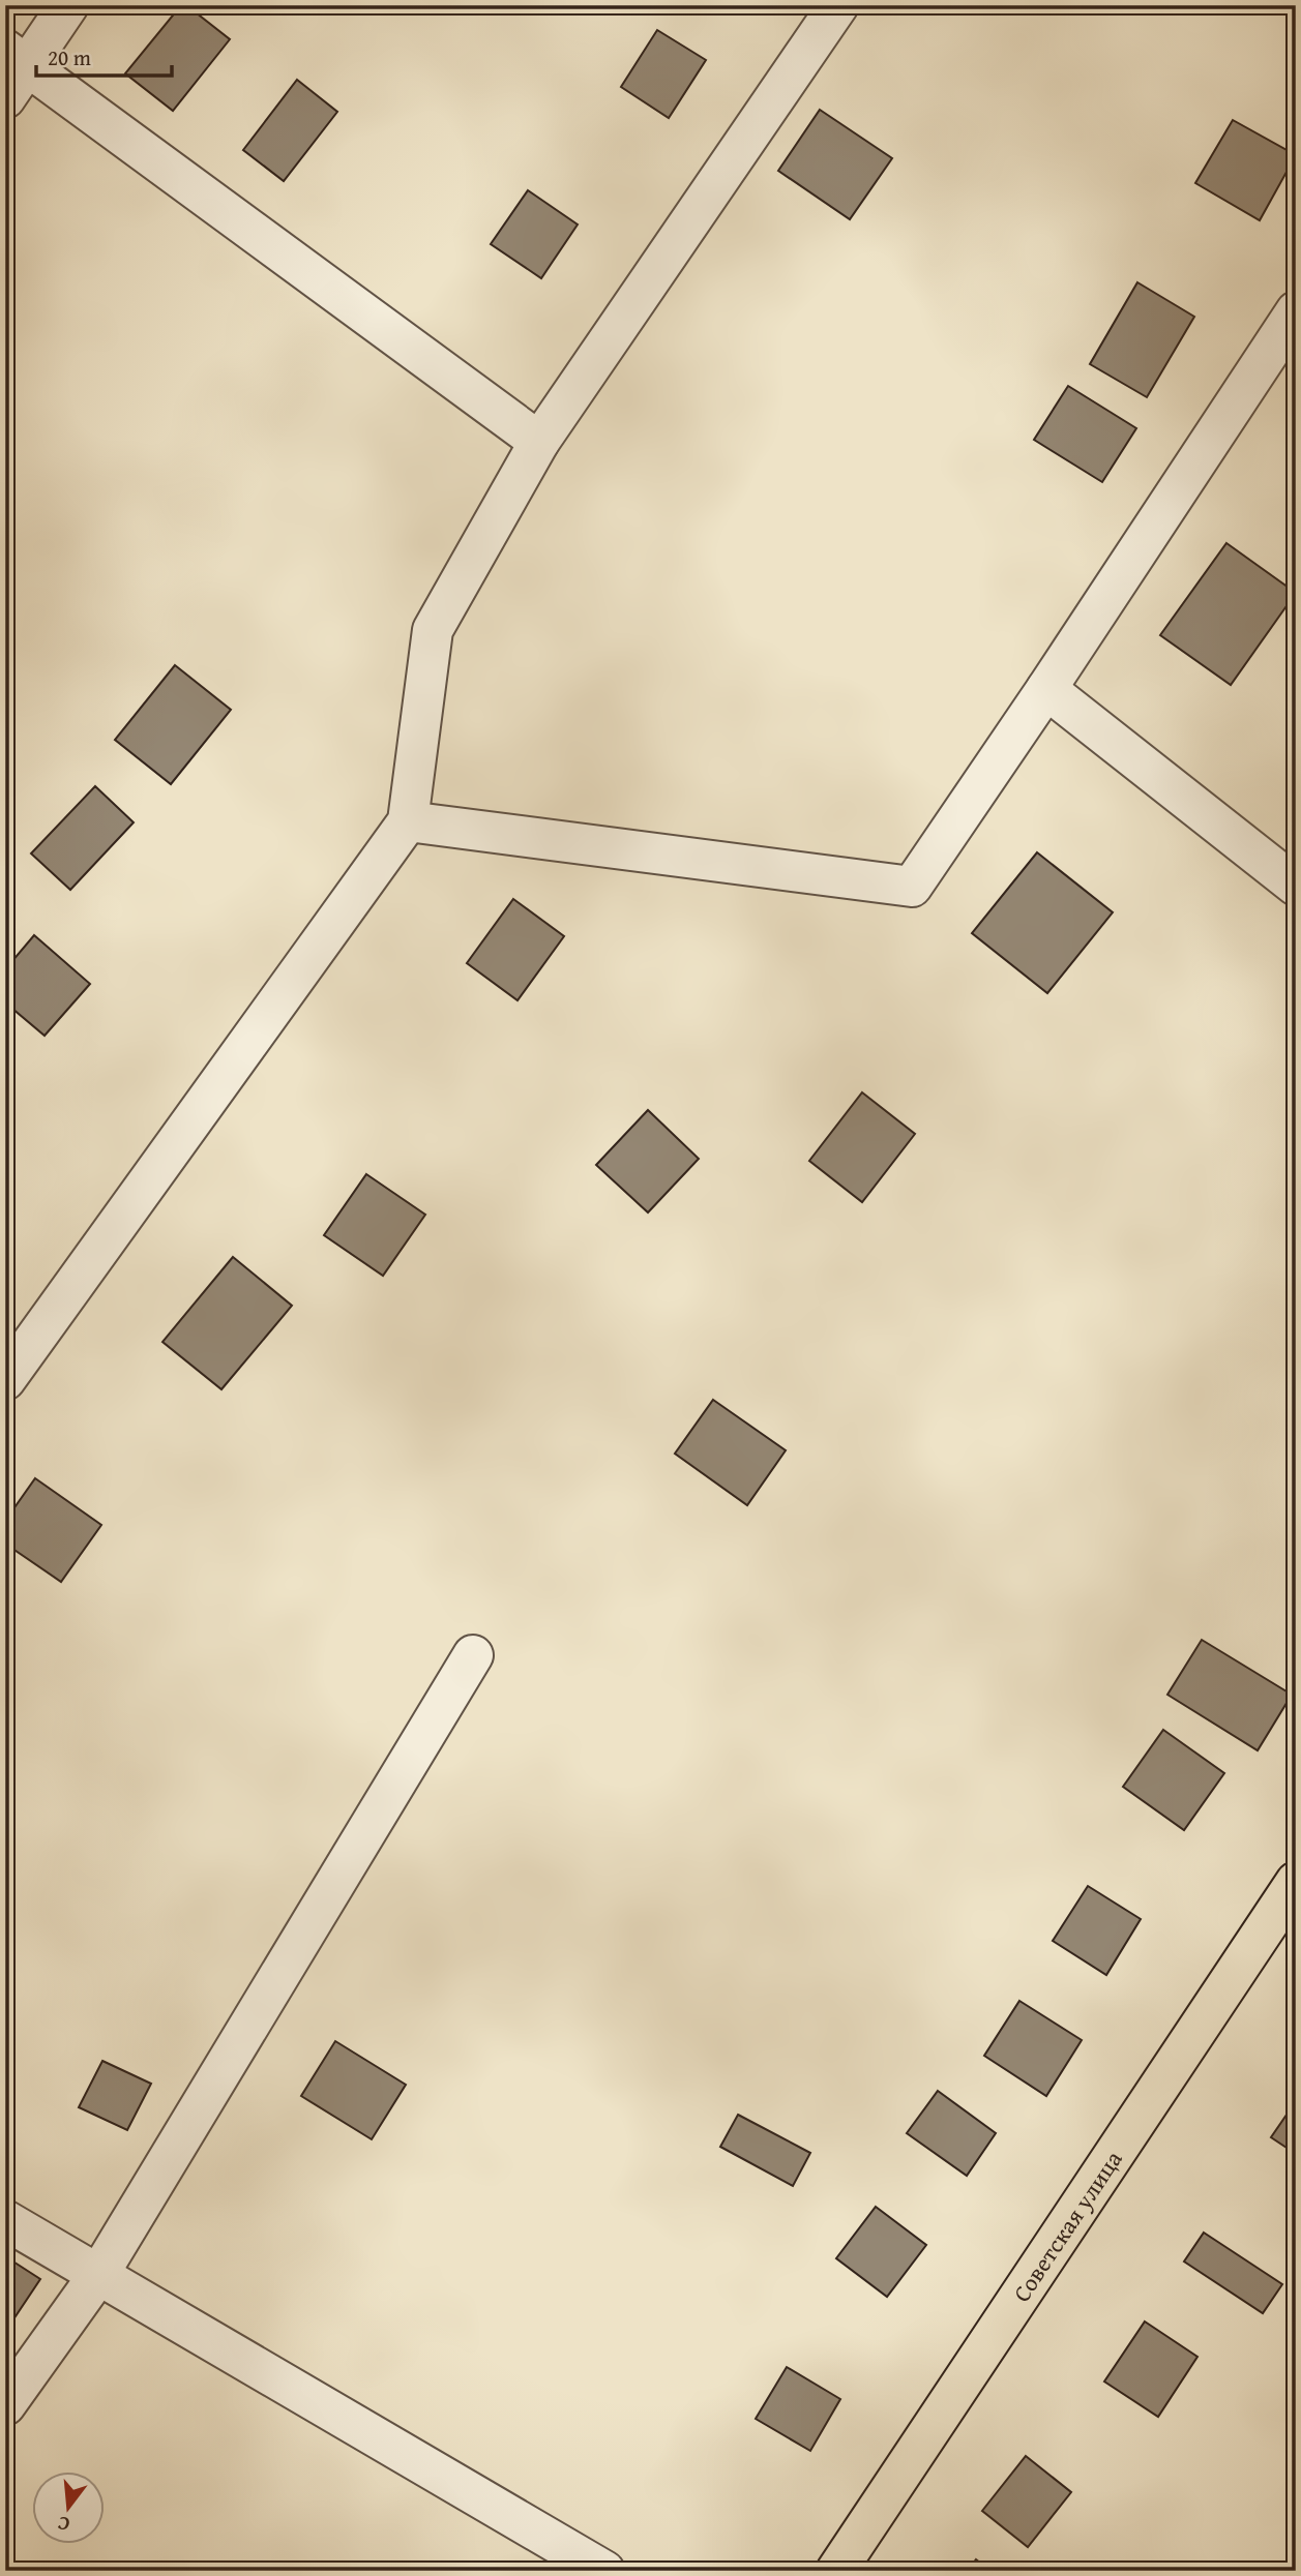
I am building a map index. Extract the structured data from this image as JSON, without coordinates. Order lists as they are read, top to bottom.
{
  "streets": {
    "main road": ["Советская улица"]
  },
  "scale_bar": "20 m",
  "north": "bottom"
}
